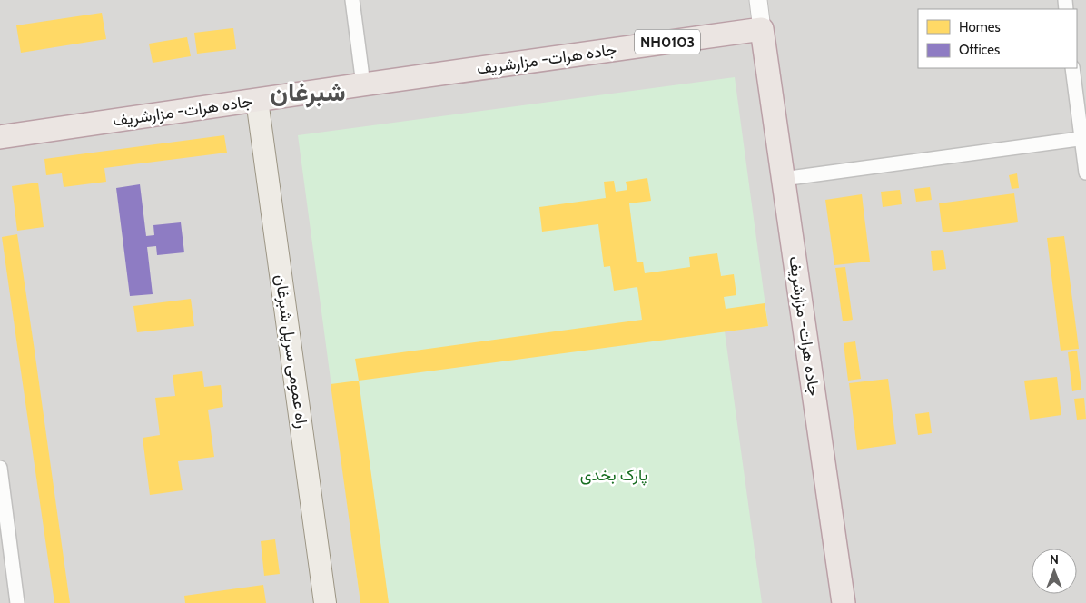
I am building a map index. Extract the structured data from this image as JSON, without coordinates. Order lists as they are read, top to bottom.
{
  "streets": {
    "highway": ["NH0103", "جاده هرات- مزارشریف"],
    "main road": ["راه عمومی سرپل شبرغان"]
  },
  "crossings": [
    ["جاده هرات- مزارشریف", "راه عمومی سرپل شبرغان"]
  ],
  "districts": ["شبرغان"],
  "parks": ["پارک بخدی"],
  "legend": ["Homes", "Offices"],
  "north": "top"
}
